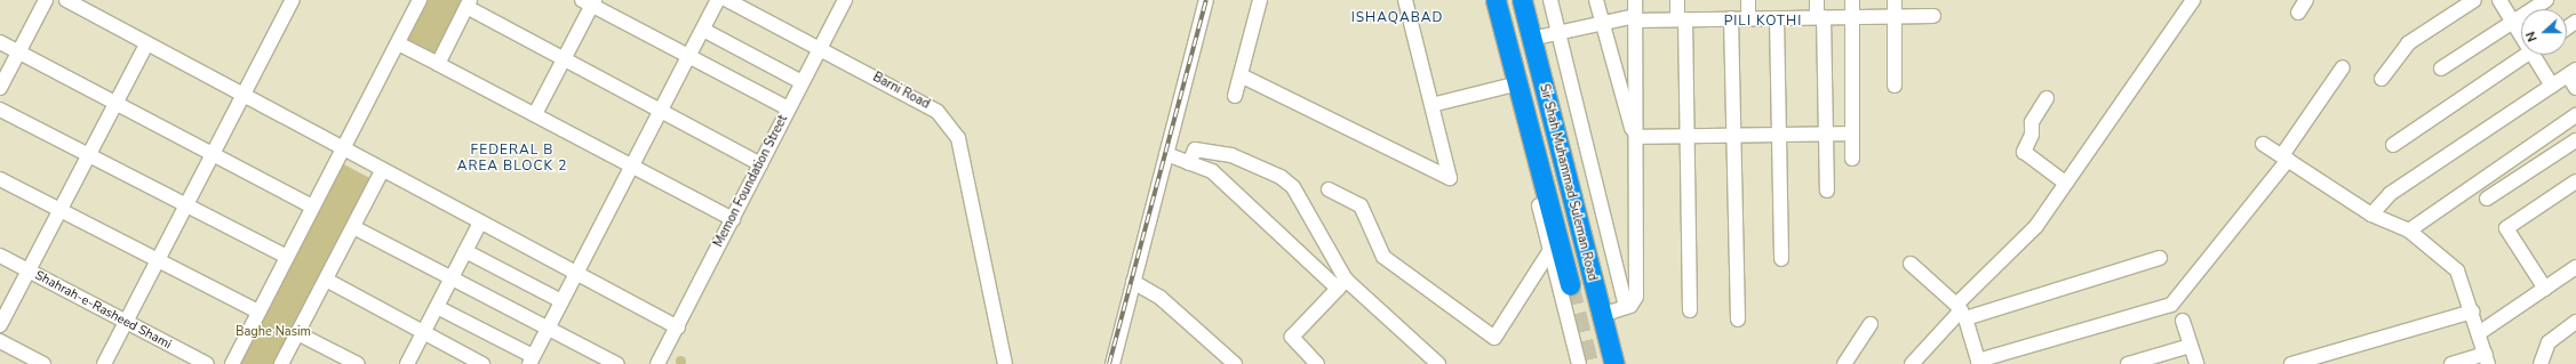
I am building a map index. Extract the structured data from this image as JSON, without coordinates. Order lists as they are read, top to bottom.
{
  "streets": {
    "highway": ["Sir Shah Muhammad Suleman Road"],
    "street": ["Barni Road", "Memon Foundation Street", "Shahrah-e-Rasheed Shami"]
  },
  "crossings": [
    ["Barni Road", "Memon Foundation Street"]
  ],
  "districts": ["ISHAQABAD", "PILI KOTHI", "FEDERAL B AREA BLOCK 2"],
  "parks": ["Baghe Nasim"],
  "north": "left"
}
